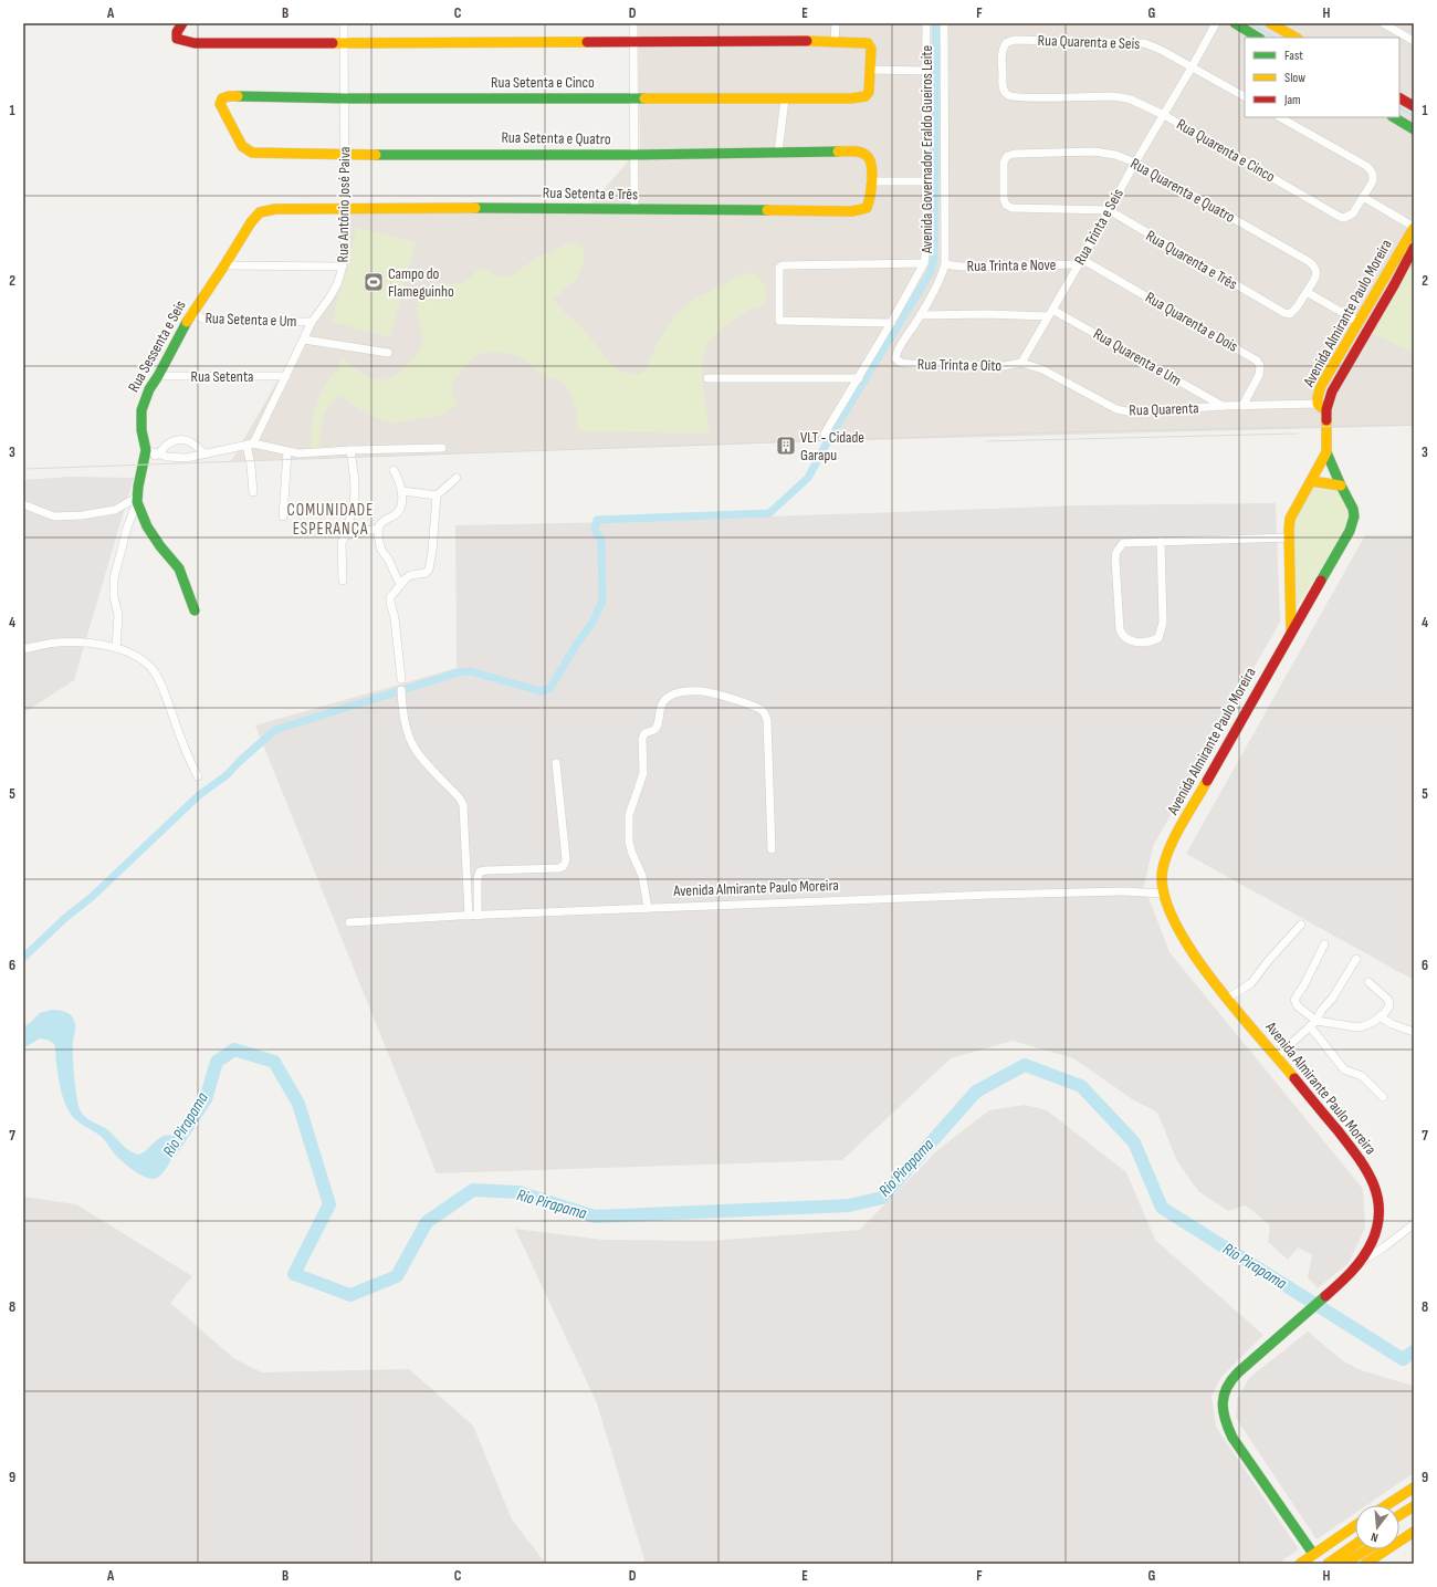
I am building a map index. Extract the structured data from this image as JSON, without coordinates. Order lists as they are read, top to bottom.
{
  "streets": {
    "main road": [
      "Rua Setenta e Cinco",
      "Rua Setenta e Quatro",
      "Rua Setenta e Três",
      "Avenida Almirante Paulo Moreira",
      "Rua Sessenta e Seis"
    ],
    "street": [
      "Rua Quarenta e Seis",
      "Avenida Governador Eraldo Gueiros Leite",
      "Rua Quarenta e Cinco",
      "Rua Quarenta e Quatro",
      "Rua Antônio José Paiva",
      "Rua Trinta e Seis",
      "Rua Quarenta e Três",
      "Rua Trinta e Nove",
      "Rua Setenta e Um",
      "Rua Quarenta e Dois",
      "Rua Quarenta e Um",
      "Rua Trinta e Oito",
      "Rua Setenta",
      "Rua Quarenta"
    ]
  },
  "crossings": [
    ["Rua Quarenta e Seis", "Rua Quarenta e Cinco"],
    ["Rua Quarenta e Seis", "Rua Trinta e Seis"],
    ["Rua Setenta e Cinco", "Rua Setenta e Quatro"],
    ["Rua Setenta e Cinco", "Rua Antônio José Paiva"],
    ["Rua Setenta e Quatro", "Rua Setenta e Três"],
    ["Rua Setenta e Quatro", "Rua Antônio José Paiva"],
    ["Avenida Governador Eraldo Gueiros Leite", "Rua Trinta e Nove"],
    ["Avenida Governador Eraldo Gueiros Leite", "Rua Trinta e Oito"],
    ["Rua Quarenta e Cinco", "Rua Trinta e Seis"],
    ["Rua Quarenta e Quatro", "Rua Trinta e Seis"],
    ["Rua Quarenta e Quatro", "Rua Quarenta e Três"],
    ["Rua Setenta e Três", "Rua Antônio José Paiva"],
    ["Rua Setenta e Três", "Rua Sessenta e Seis"],
    ["Rua Antônio José Paiva", "Rua Setenta e Um"],
    ["Rua Antônio José Paiva", "Rua Setenta"],
    ["Rua Trinta e Seis", "Rua Quarenta e Três"],
    ["Rua Trinta e Seis", "Rua Trinta e Nove"],
    ["Rua Trinta e Seis", "Rua Quarenta e Dois"],
    ["Rua Trinta e Seis", "Rua Quarenta e Um"],
    ["Rua Trinta e Seis", "Rua Trinta e Oito"],
    ["Rua Trinta e Seis", "Rua Quarenta"],
    ["Rua Trinta e Nove", "Rua Quarenta e Dois"],
    ["Avenida Almirante Paulo Moreira", "Rua Quarenta"],
    ["Rua Setenta e Um", "Rua Sessenta e Seis"],
    ["Rua Quarenta e Dois", "Rua Quarenta"],
    ["Rua Sessenta e Seis", "Rua Setenta"],
    ["Rua Quarenta e Um", "Rua Quarenta"],
    ["Rua Trinta e Oito", "Rua Quarenta"]
  ],
  "districts": ["COMUNIDADE ESPERANÇA"],
  "water": ["Rio Pirapama"],
  "places": {
    "sports": ["Campo do Flameguinho"],
    "building": ["VLT - Cidade Garapu"]
  },
  "legend": ["Fast", "Slow", "Jam"],
  "north": "bottom",
  "grid": {
    "columns": [
      "A",
      "B",
      "C",
      "D",
      "E",
      "F",
      "G",
      "H"
    ],
    "rows": [
      "1",
      "2",
      "3",
      "4",
      "5",
      "6",
      "7",
      "8",
      "9"
    ]
  }
}
